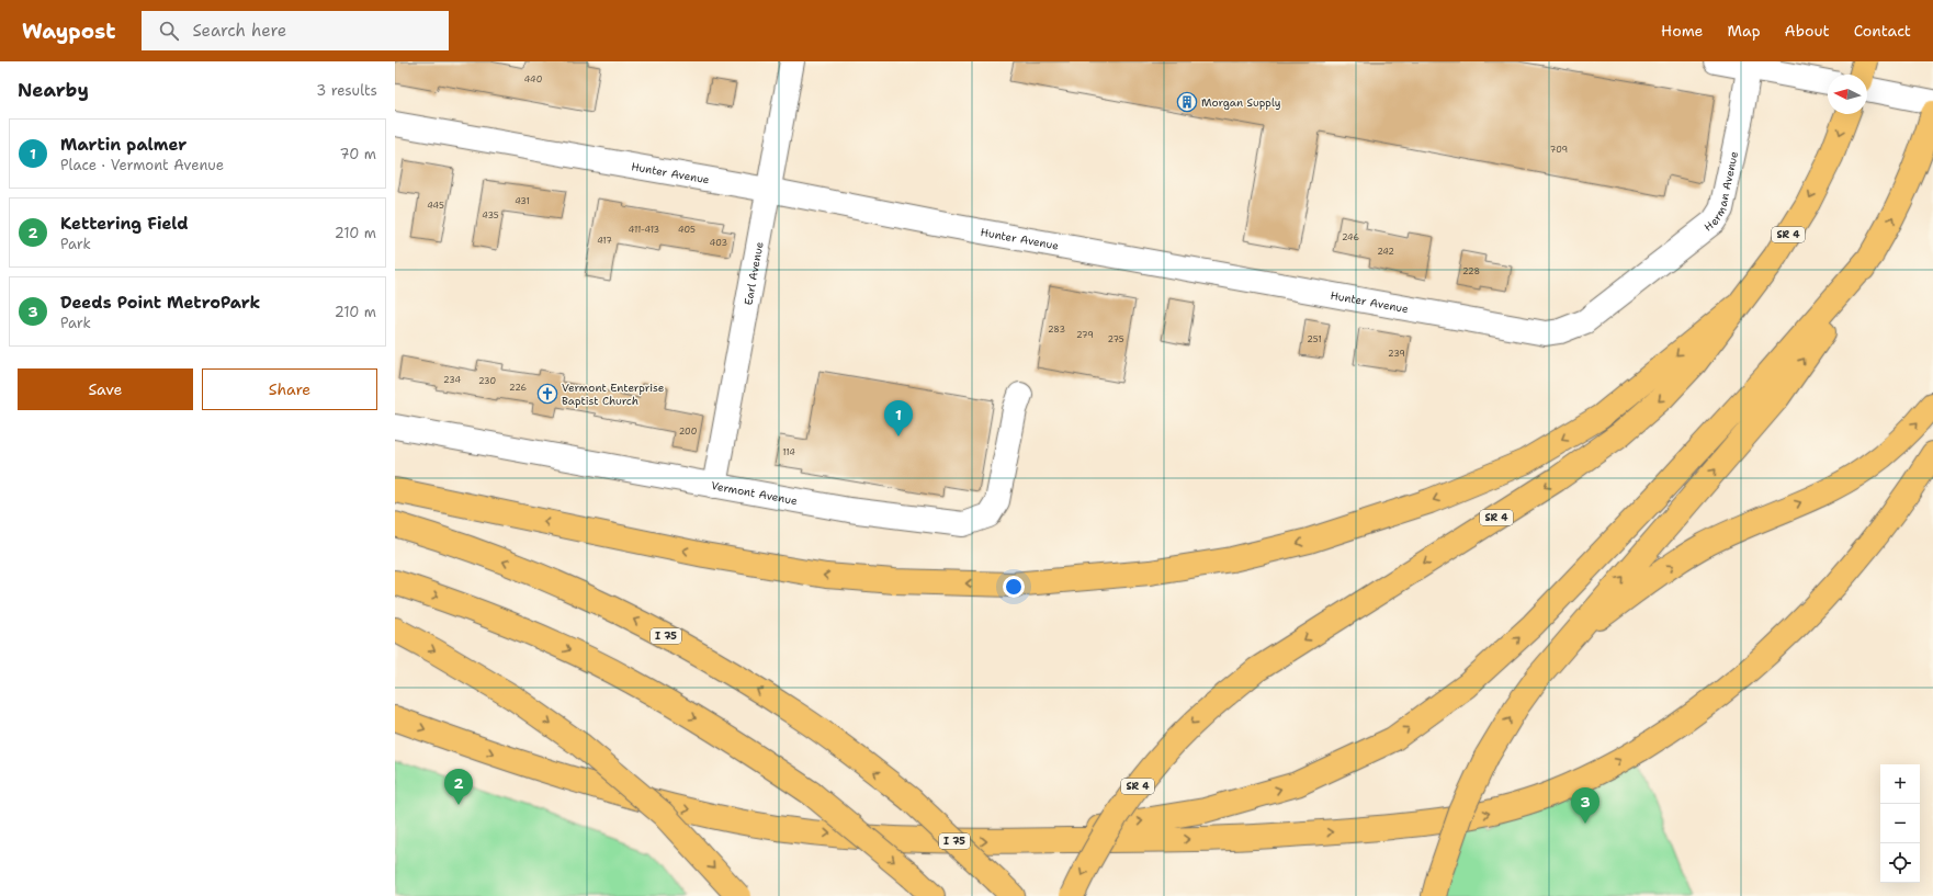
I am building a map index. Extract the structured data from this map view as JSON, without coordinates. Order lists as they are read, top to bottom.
{
  "streets": {
    "highway": ["SR 4", "I 75"],
    "street": [
      "Hunter Avenue",
      "Herman Avenue",
      "Earl Avenue",
      "Vermont Avenue"
    ]
  },
  "crossings": [
    ["Hunter Avenue", "Herman Avenue"],
    ["Hunter Avenue", "Earl Avenue"],
    ["Earl Avenue", "Vermont Avenue"]
  ],
  "places": {
    "building": ["Morgan Supply"],
    "church": ["Vermont Enterprise Baptist Church"]
  },
  "house_numbers": [
    "440",
    "709",
    "431",
    "445",
    "435",
    "411-413",
    "405",
    "246",
    "417",
    "403",
    "242",
    "228",
    "283",
    "279",
    "275",
    "251",
    "239",
    "234",
    "230",
    "226",
    "200",
    "114"
  ],
  "north": "left",
  "page": {
    "header": "Waypost",
    "search": "Search here",
    "nav": [
      "Home",
      "Map",
      "About",
      "Contact"
    ],
    "heading": ["Nearby", "3 results"],
    "list": [
      {
        "mark": "1",
        "name": "Martin palmer",
        "note": "Place · Vermont Avenue",
        "value": "70 m"
      },
      {
        "mark": "2",
        "name": "Kettering Field",
        "note": "Park",
        "value": "210 m"
      },
      {
        "mark": "3",
        "name": "Deeds Point MetroPark",
        "note": "Park",
        "value": "210 m"
      }
    ],
    "buttons": ["Save", "Share"],
    "pins": ["1", "2", "3"],
    "map_buttons": ["+", "−"]
  }
}
